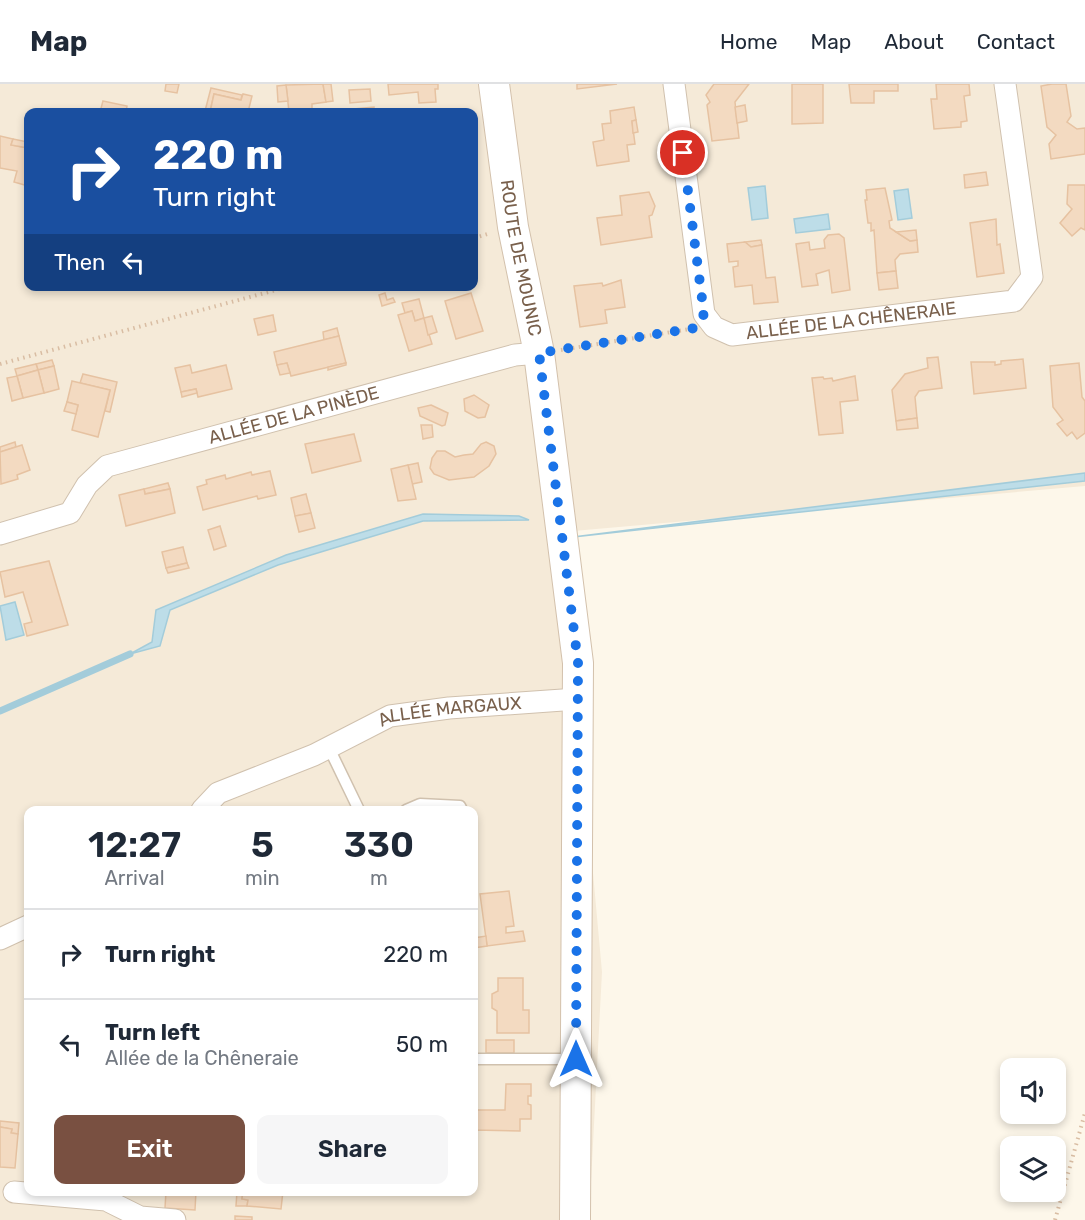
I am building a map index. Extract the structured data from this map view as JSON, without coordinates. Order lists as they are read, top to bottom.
{
  "streets": {
    "main road": ["ROUTE DE MOUNIC"],
    "street": ["ALLÉE DE LA CHÊNERAIE", "ALLÉE DE LA PINÈDE", "ALLÉE MARGAUX"]
  },
  "crossings": [
    ["ROUTE DE MOUNIC", "ALLÉE DE LA PINÈDE"],
    ["ROUTE DE MOUNIC", "ALLÉE MARGAUX"]
  ],
  "page": {
    "header": "Map",
    "nav": [
      "Home",
      "Map",
      "About",
      "Contact"
    ],
    "turn": ["220 m", "Turn right"],
    "then": "Then",
    "eta": [
      "12:27",
      "Arrival",
      "5",
      "min",
      "330",
      "m"
    ],
    "list": [
      {
        "name": "Turn right",
        "value": "220 m"
      },
      {
        "name": "Turn left",
        "note": "Allée de la Chêneraie",
        "value": "50 m"
      }
    ],
    "buttons": ["Exit", "Share"]
  }
}
